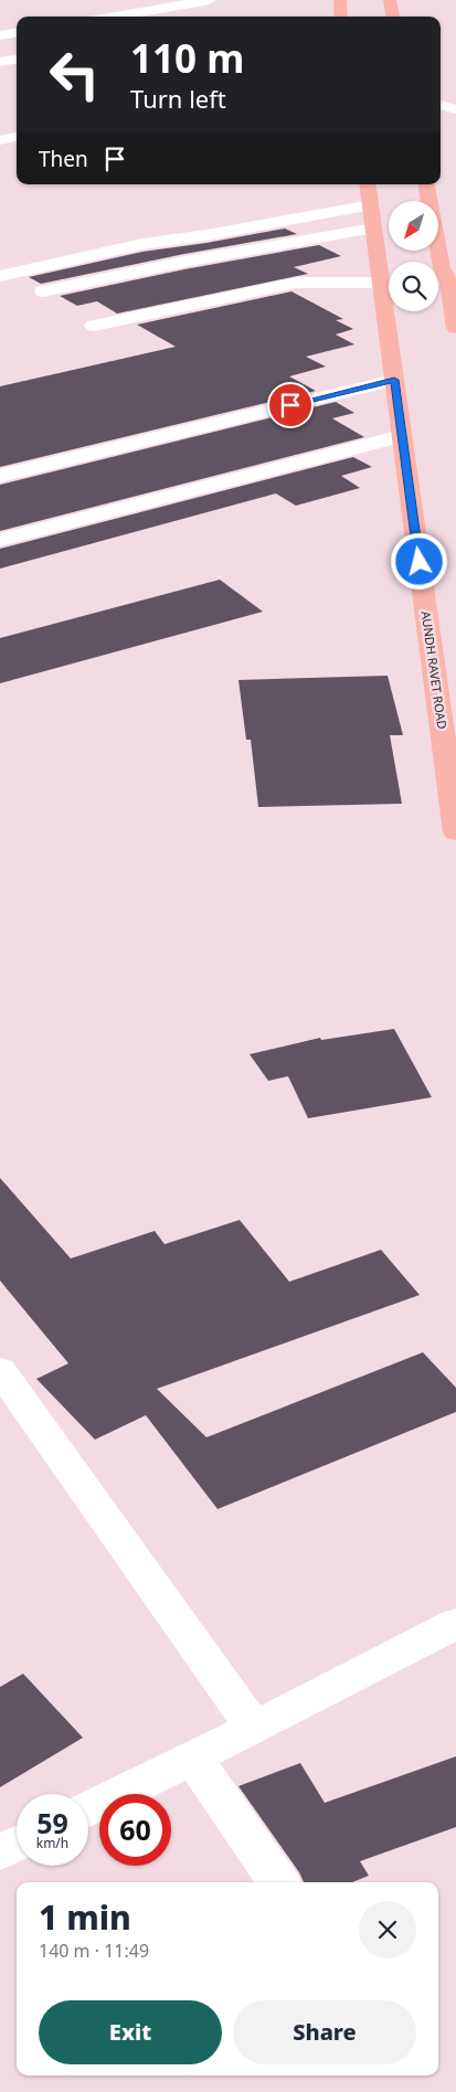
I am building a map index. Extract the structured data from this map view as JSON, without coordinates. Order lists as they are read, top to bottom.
{
  "streets": {
    "main road": ["AUNDH RAVET ROAD"]
  },
  "north": "bottom left",
  "page": {
    "turn": ["110 m", "Turn left"],
    "then": "Then",
    "speed": "59 km/h",
    "limit": "60",
    "heading": ["1 min", "140 m · 11:49"],
    "buttons": ["Exit", "Share"]
  }
}
